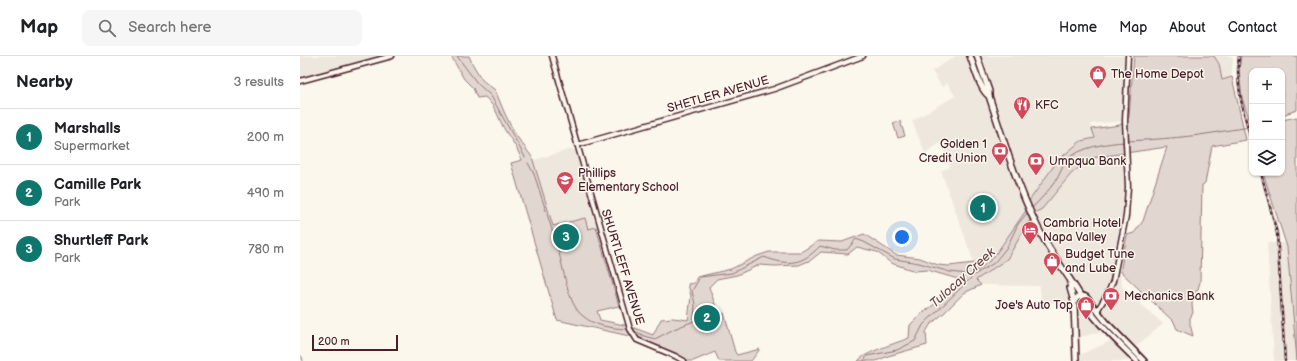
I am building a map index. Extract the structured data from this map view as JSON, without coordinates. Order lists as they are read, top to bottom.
{
  "streets": {
    "street": ["SHETLER AVENUE", "SHURTLEFF AVENUE"]
  },
  "crossings": [
    ["SHETLER AVENUE", "SHURTLEFF AVENUE"]
  ],
  "water": ["Tulocay Creek"],
  "places": {
    "shop": ["The Home Depot", "Budget Tune and Lube", "Joe's Auto Top"],
    "restaurant": ["KFC"],
    "bank": ["Golden 1 Credit Union", "Umpqua Bank", "Mechanics Bank"],
    "school or university": ["Phillips Elementary School"],
    "hotel": ["Cambria Hotel Napa Valley"]
  },
  "scale_bar": "200 m",
  "page": {
    "header": "Map",
    "search": "Search here",
    "nav": [
      "Home",
      "Map",
      "About",
      "Contact"
    ],
    "heading": ["Nearby", "3 results"],
    "map_buttons": ["+", "−"],
    "list": [
      {
        "mark": "1",
        "name": "Marshalls",
        "note": "Supermarket",
        "value": "200 m"
      },
      {
        "mark": "2",
        "name": "Camille Park",
        "note": "Park",
        "value": "490 m"
      },
      {
        "mark": "3",
        "name": "Shurtleff Park",
        "note": "Park",
        "value": "780 m"
      }
    ],
    "pins": ["1", "3", "2"],
    "scale": "200 m"
  }
}
